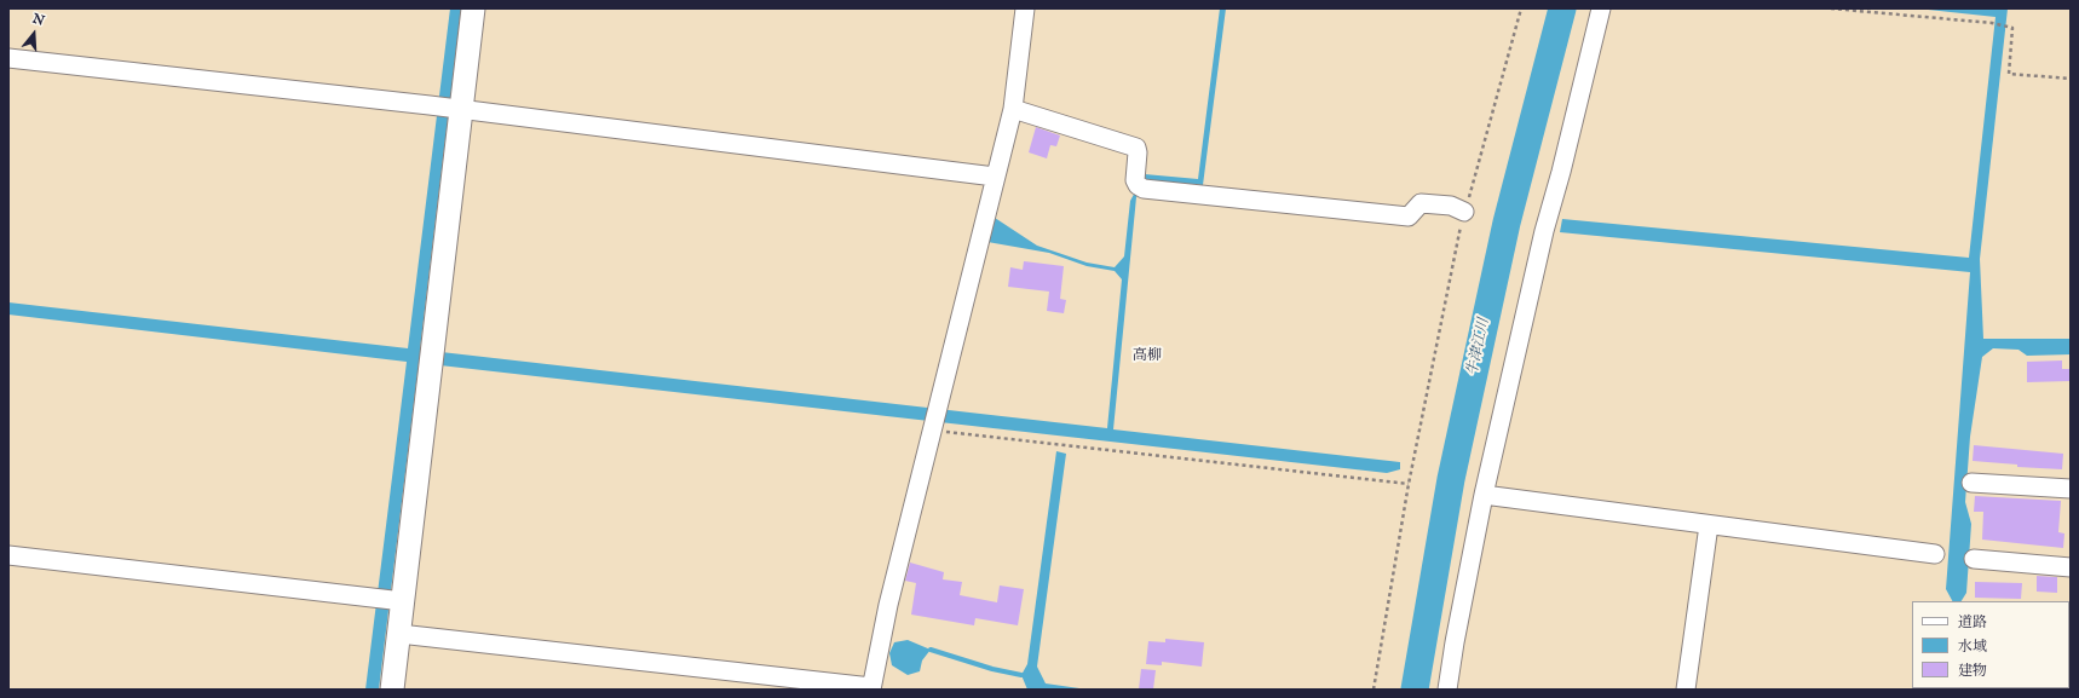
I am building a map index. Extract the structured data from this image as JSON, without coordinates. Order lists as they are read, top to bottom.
{
  "districts": ["高柳"],
  "water": ["牛津江川"],
  "legend": ["道路", "水域", "建物"],
  "north": "top"
}
